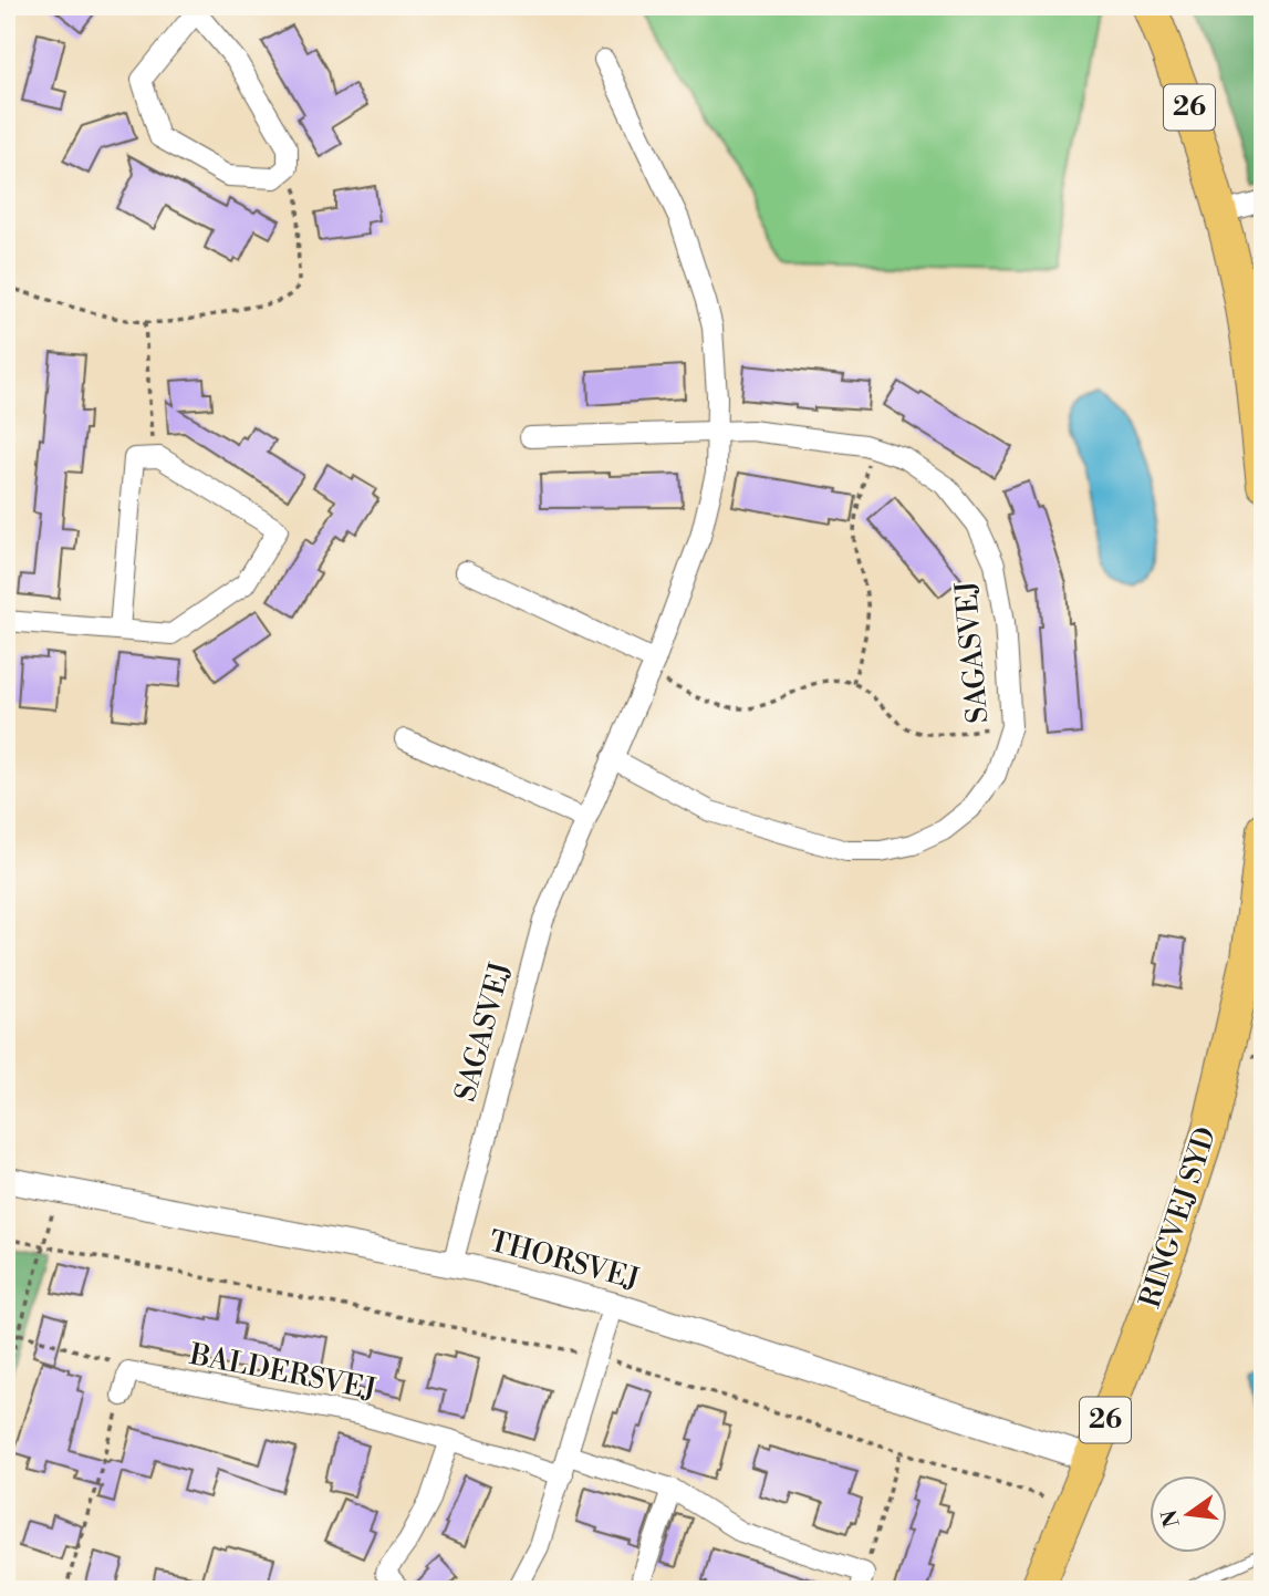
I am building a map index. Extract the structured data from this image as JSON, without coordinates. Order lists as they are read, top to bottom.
{
  "streets": {
    "main road": ["26", "RINGVEJ SYD"],
    "street": ["SAGASVEJ", "THORSVEJ", "BALDERSVEJ"]
  },
  "crossings": [
    ["SAGASVEJ", "THORSVEJ"],
    ["RINGVEJ SYD", "THORSVEJ"]
  ],
  "north": "left"
}
